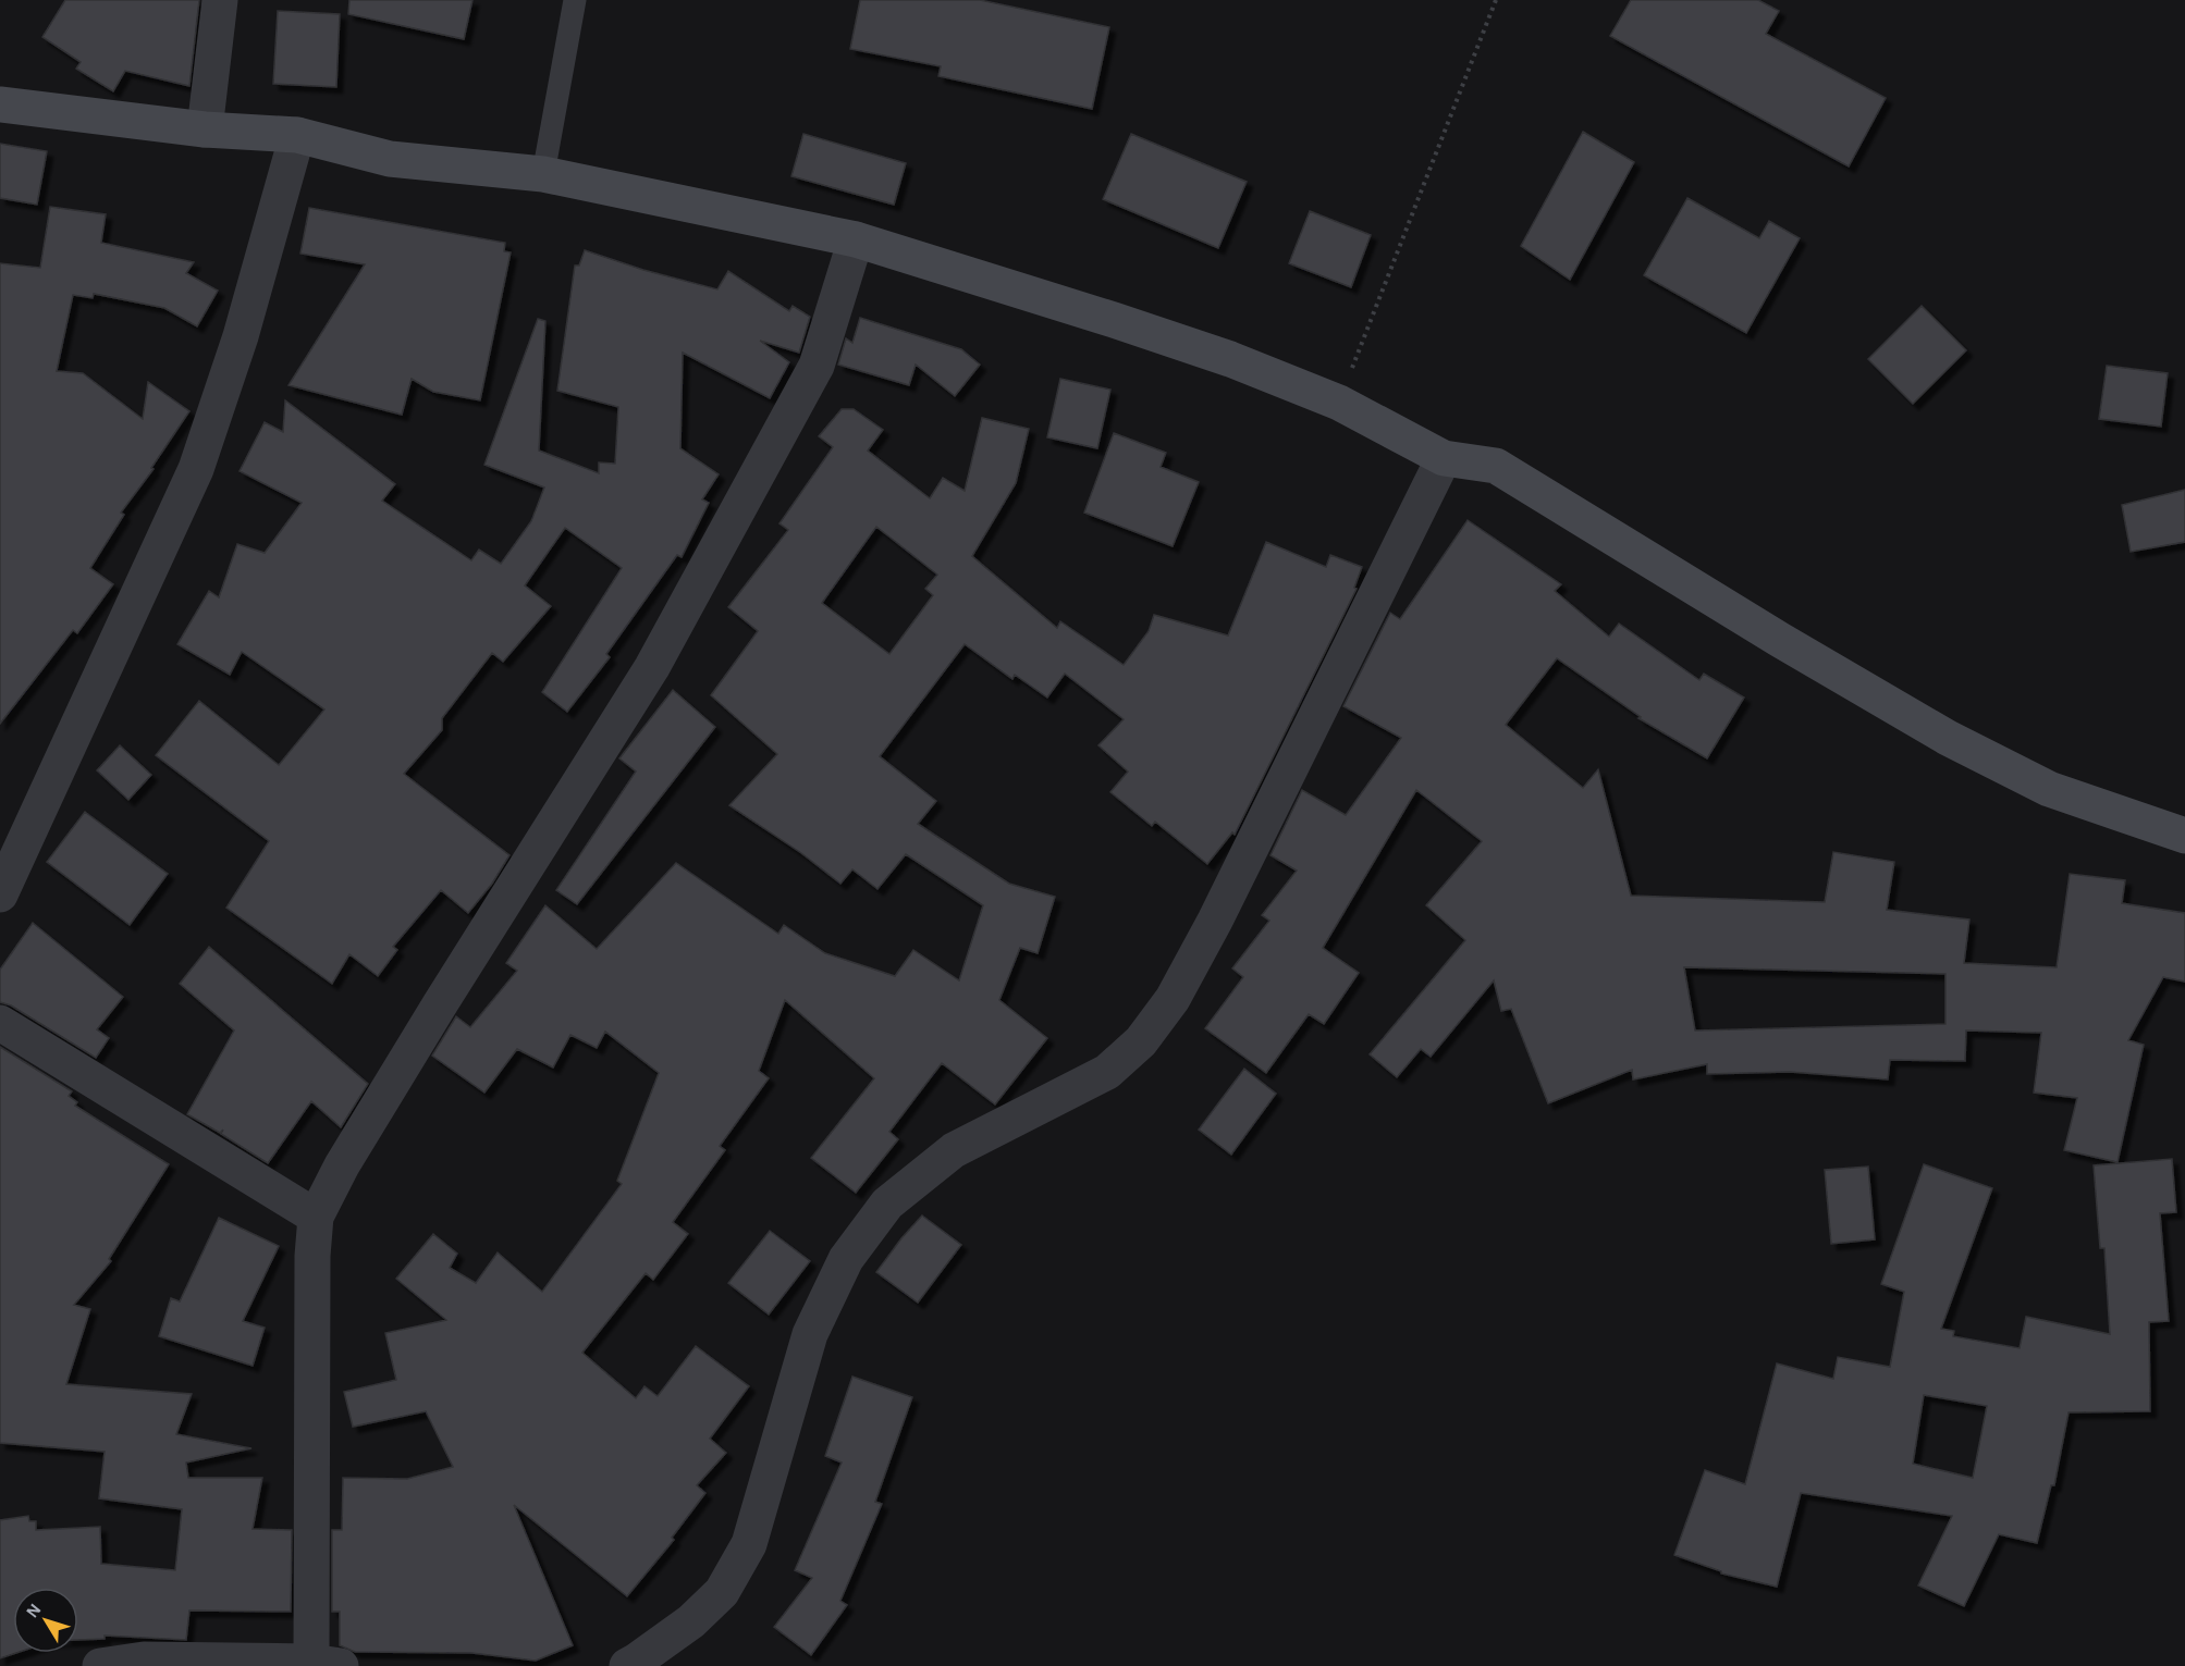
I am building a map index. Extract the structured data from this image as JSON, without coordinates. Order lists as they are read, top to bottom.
{
  "north": "top left"
}
